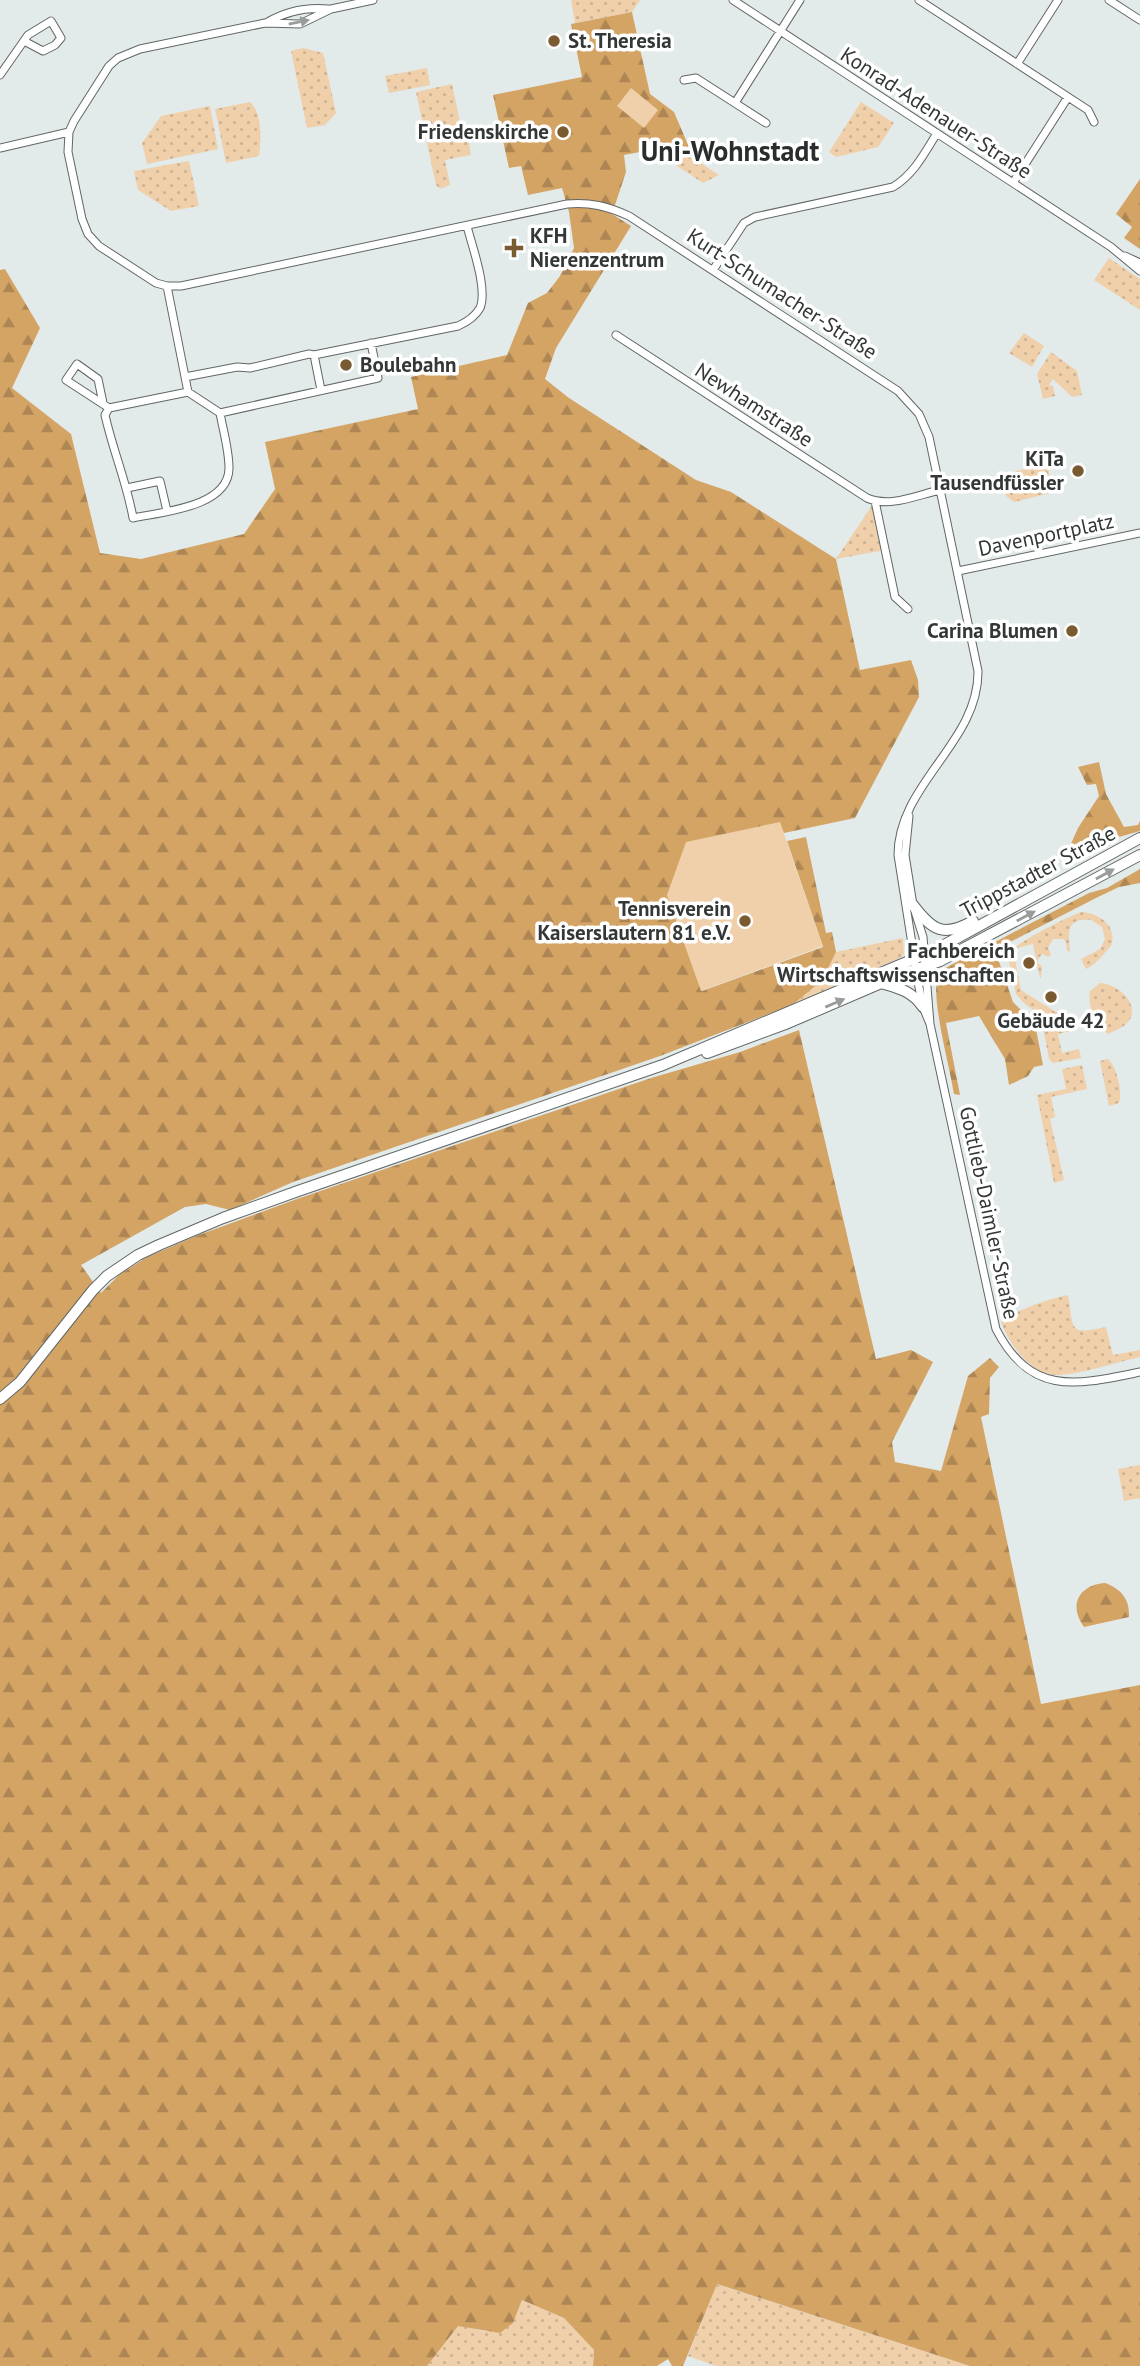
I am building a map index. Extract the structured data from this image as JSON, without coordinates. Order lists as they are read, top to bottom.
{
  "streets": {
    "main road": ["Trippstadter Straße"],
    "street": [
      "Konrad-Adenauer-Straße",
      "Kurt-Schumacher-Straße",
      "Newhamstraße",
      "Davenportplatz",
      "Gottlieb-Daimler-Straße"
    ]
  },
  "crossings": [
    ["Kurt-Schumacher-Straße", "Davenportplatz"],
    ["Kurt-Schumacher-Straße", "Trippstadter Straße"],
    ["Trippstadter Straße", "Gottlieb-Daimler-Straße"]
  ],
  "districts": ["Uni-Wohnstadt"],
  "places": {
    "other": [
      "St. Theresia",
      "Friedenskirche",
      "Boulebahn",
      "KiTa Tausendfüssler",
      "Carina Blumen",
      "Tennisverein Kaiserslautern 81 e.V.",
      "Fachbereich Wirtschaftswissenschaften",
      "Gebäude 42"
    ],
    "health": ["KFH Nierenzentrum"]
  }
}
